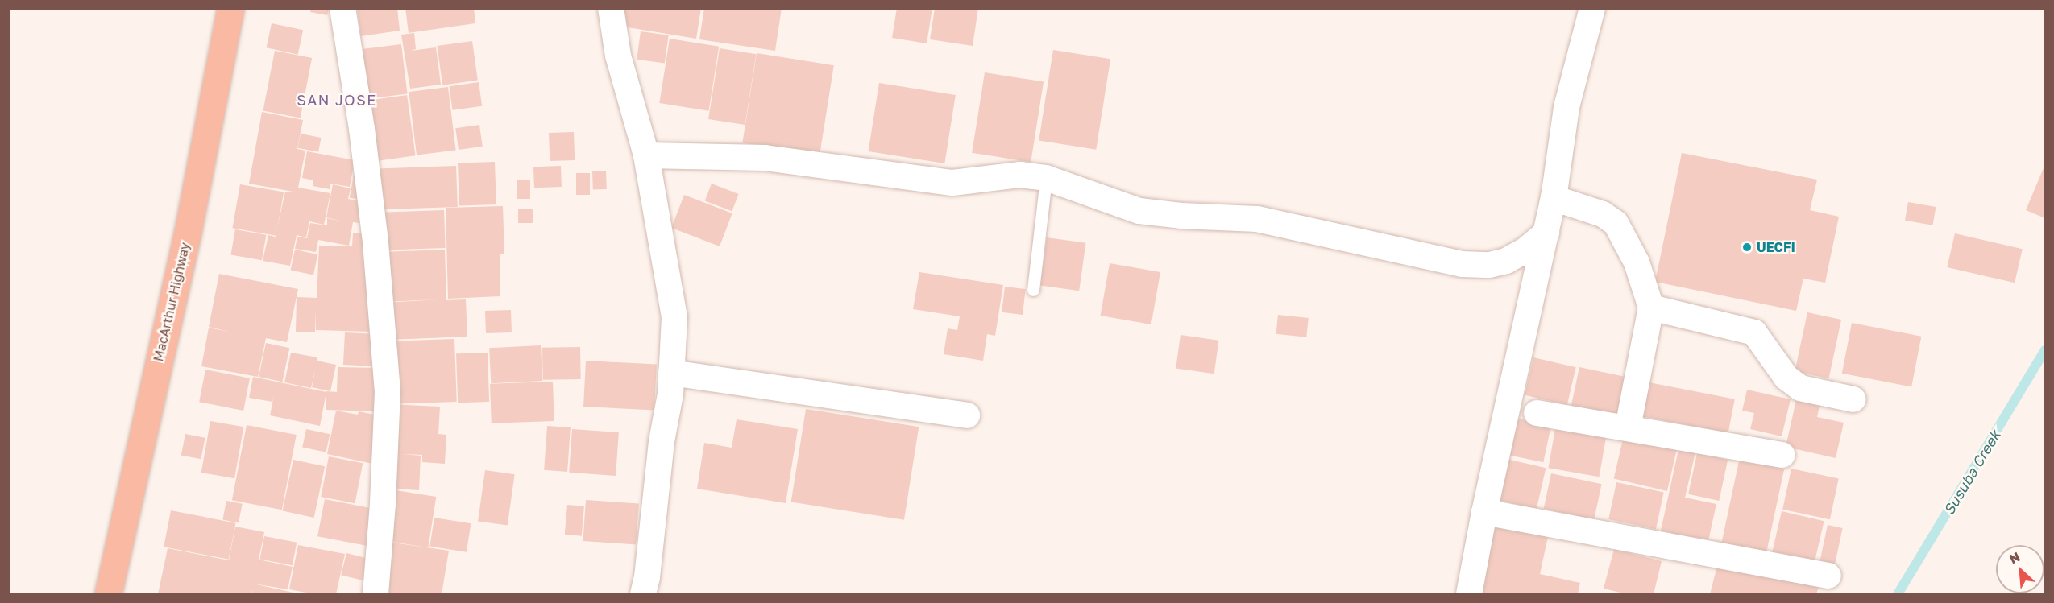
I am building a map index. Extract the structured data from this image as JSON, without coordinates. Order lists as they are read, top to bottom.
{
  "streets": {
    "highway": ["MacArthur Highway"]
  },
  "districts": ["SAN JOSE"],
  "water": ["Susuba Creek"],
  "places": ["UECFI"],
  "north": "top left"
}
